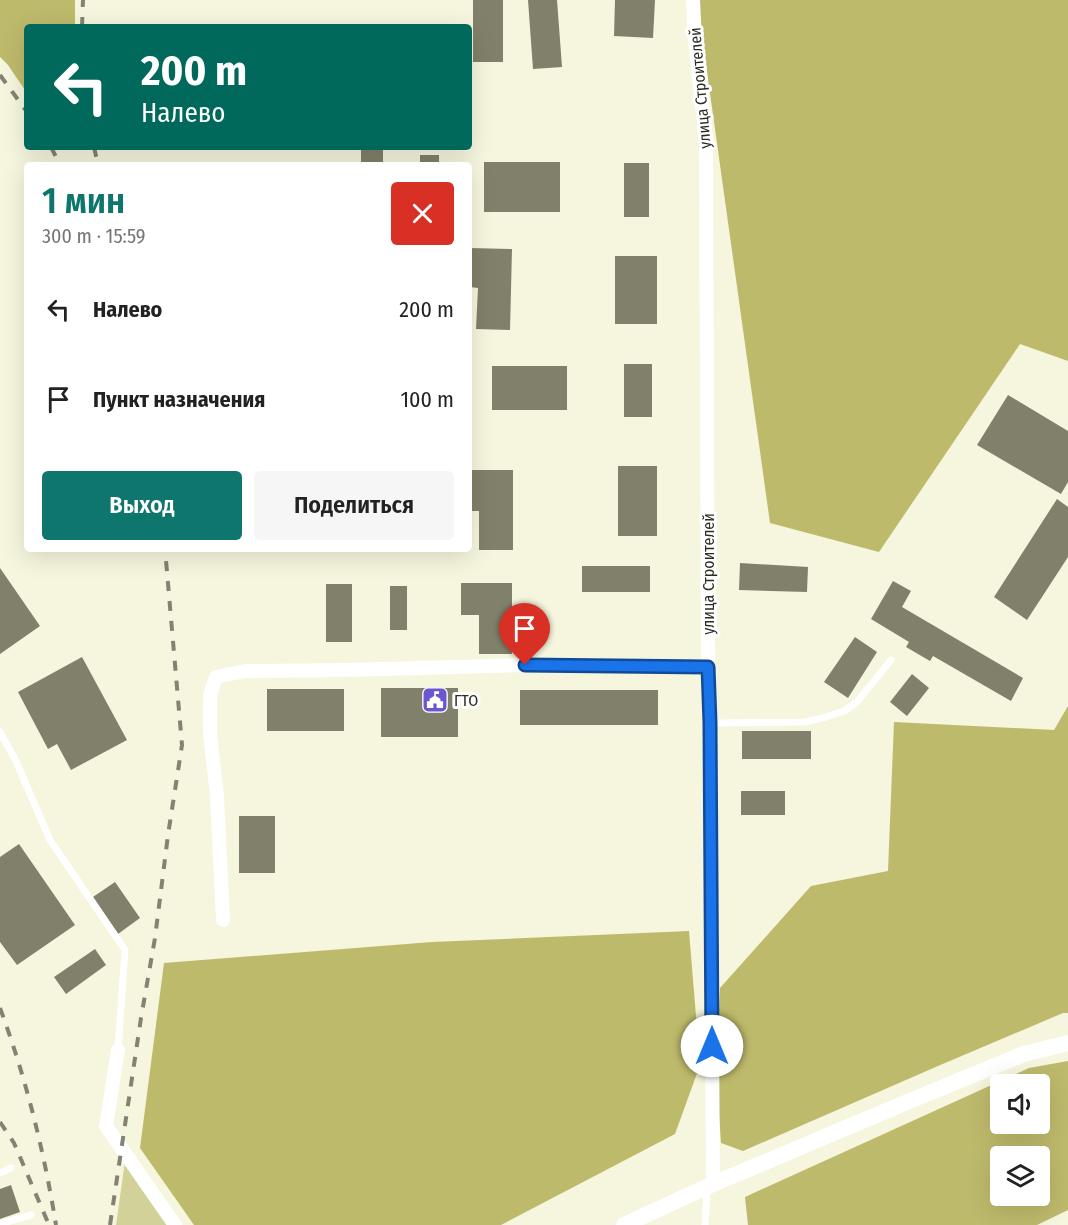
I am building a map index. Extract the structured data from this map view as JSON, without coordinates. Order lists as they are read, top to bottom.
{
  "streets": {
    "street": ["улица Строителей"]
  },
  "places": {
    "public building": ["ГТО"]
  },
  "page": {
    "turn": ["200 m", "Налево"],
    "heading": ["1 мин", "300 m · 15:59"],
    "list": [
      {
        "name": "Налево",
        "value": "200 m"
      },
      {
        "name": "Пункт назначения",
        "value": "100 m"
      }
    ],
    "buttons": ["Выход", "Поделиться"]
  }
}
